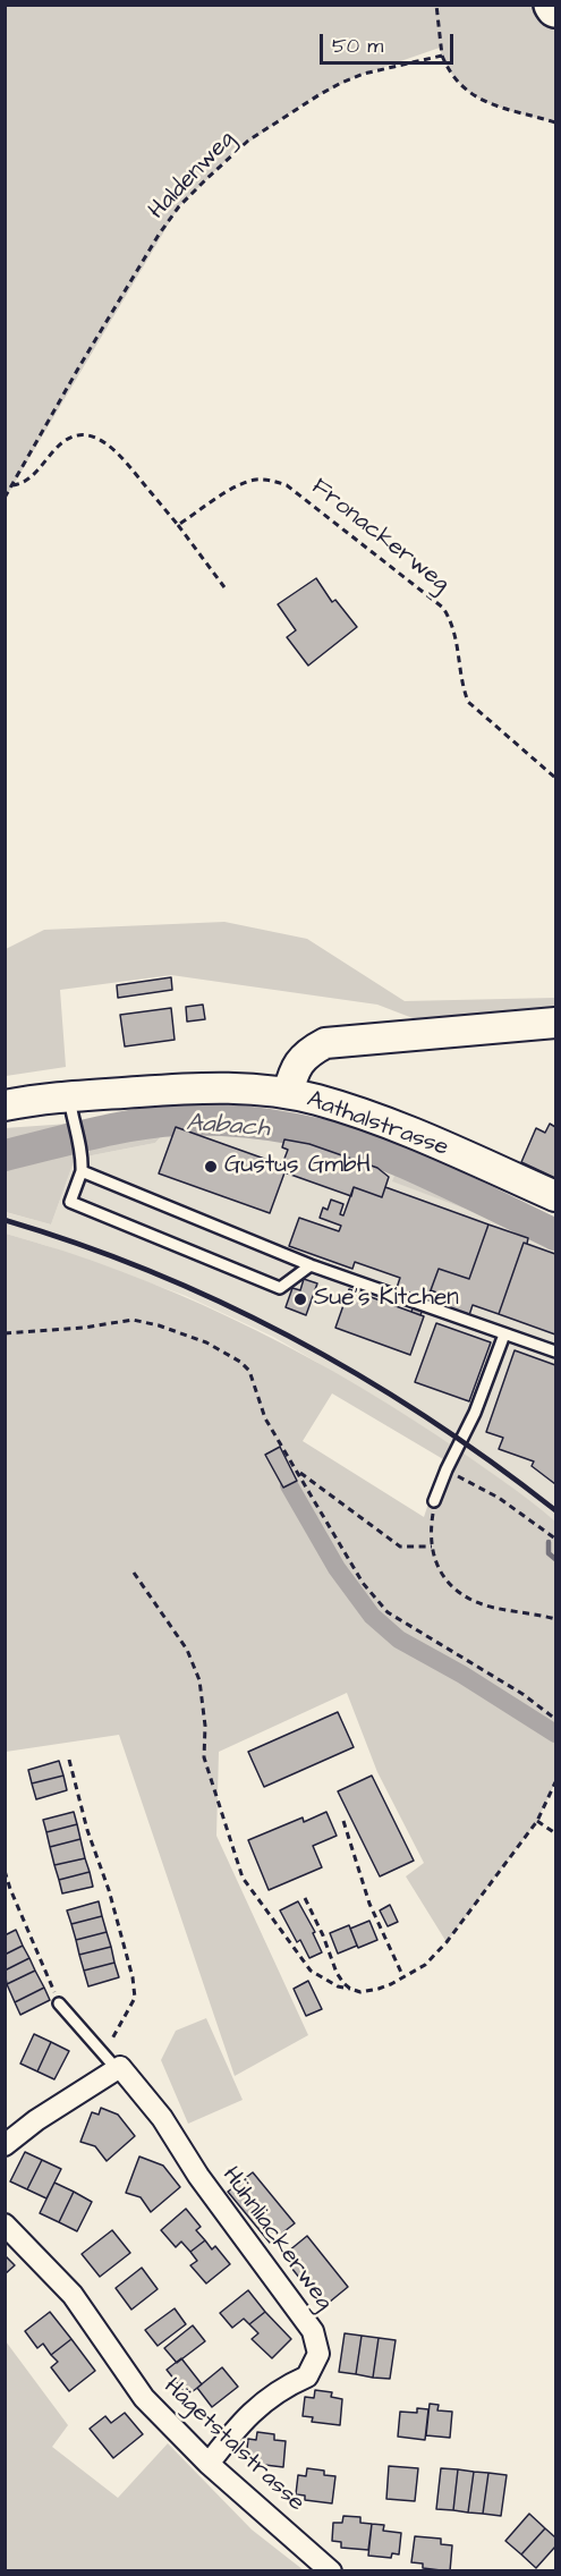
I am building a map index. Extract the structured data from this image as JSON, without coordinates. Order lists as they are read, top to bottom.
{
  "streets": {
    "main road": ["Aathalstrasse"],
    "street": ["Hühnliackerweg", "Hägetstalstrasse"],
    "path": ["Haldenweg", "Fronackerweg"]
  },
  "crossings": [
    ["Hühnliackerweg", "Hägetstalstrasse"]
  ],
  "water": ["Aabach"],
  "places": ["Gustus GmbH", "Sue‘s Kitchen"],
  "scale_bar": "50 m"
}
